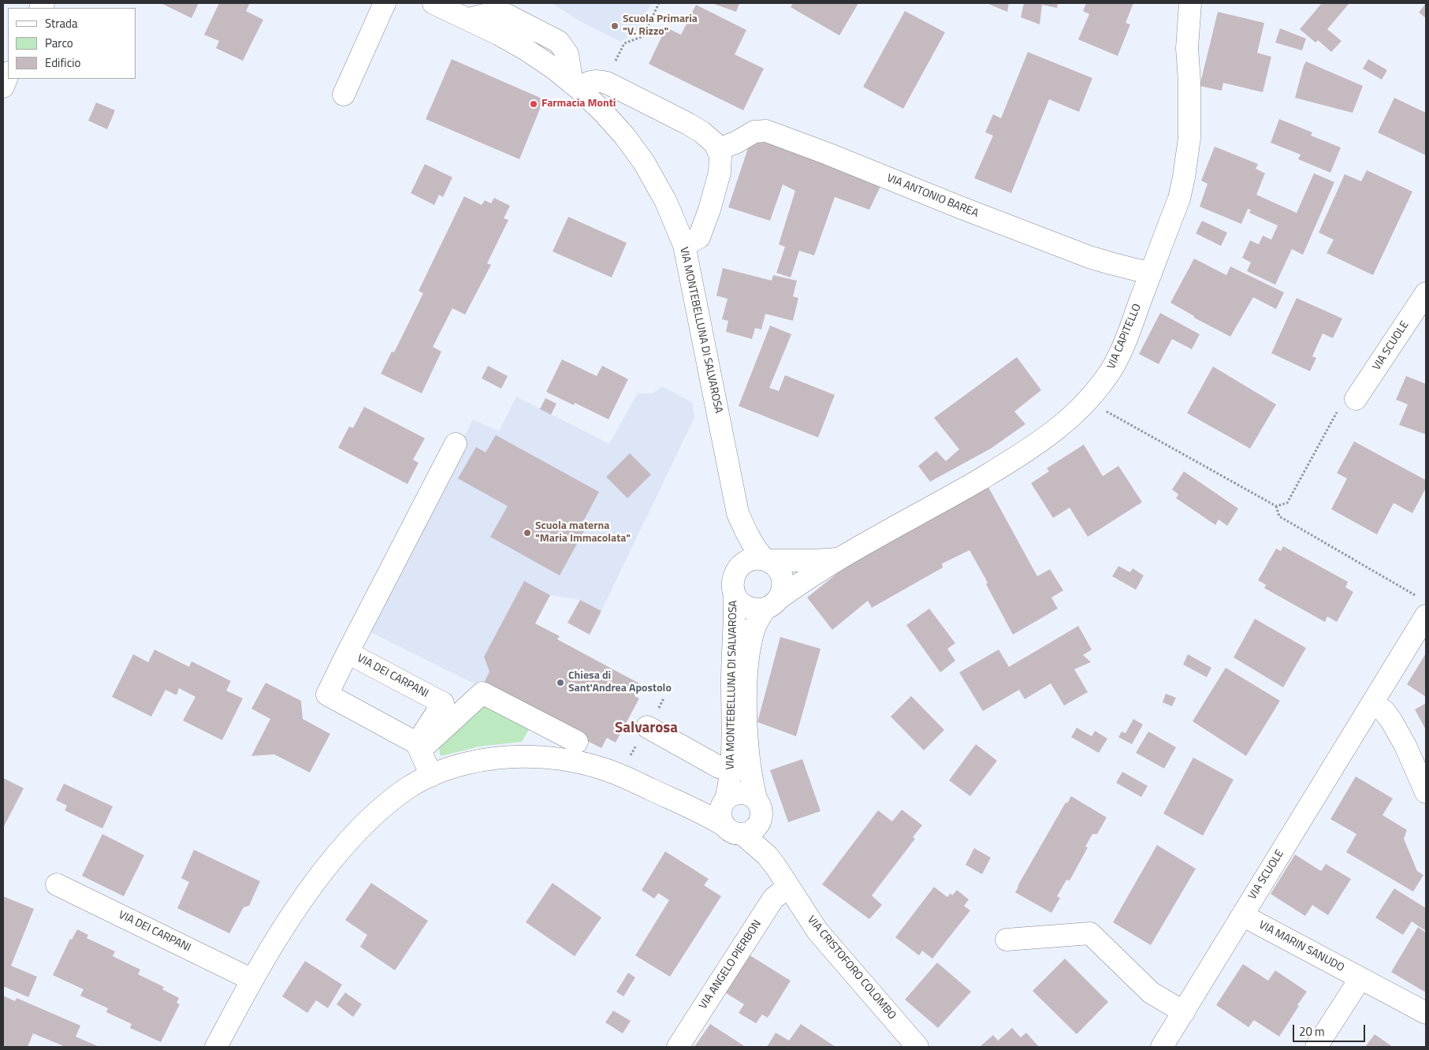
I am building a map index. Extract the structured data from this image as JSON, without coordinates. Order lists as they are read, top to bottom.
{
  "streets": {
    "street": [
      "VIA ANTONIO BAREA",
      "VIA MONTEBELLUNA DI SALVAROSA",
      "VIA CAPITELLO",
      "VIA SCUOLE",
      "VIA DEI CARPANI",
      "VIA MARIN SANUDO",
      "VIA ANGELO PIERBON",
      "VIA CRISTOFORO COLOMBO"
    ]
  },
  "crossings": [
    ["VIA ANTONIO BAREA", "VIA CAPITELLO"],
    ["VIA MONTEBELLUNA DI SALVAROSA", "VIA CAPITELLO"],
    ["VIA MONTEBELLUNA DI SALVAROSA", "VIA CRISTOFORO COLOMBO"],
    ["VIA SCUOLE", "VIA MARIN SANUDO"],
    ["VIA ANGELO PIERBON", "VIA CRISTOFORO COLOMBO"]
  ],
  "districts": ["Salvarosa"],
  "places": [
    "Scuola Primaria \"V. Rizzo\"",
    "Farmacia Monti",
    "Scuola materna \"Maria Immacolata\"",
    "Chiesa di Sant'Andrea Apostolo"
  ],
  "legend": ["Strada", "Parco", "Edificio"],
  "scale_bar": "20 m"
}
